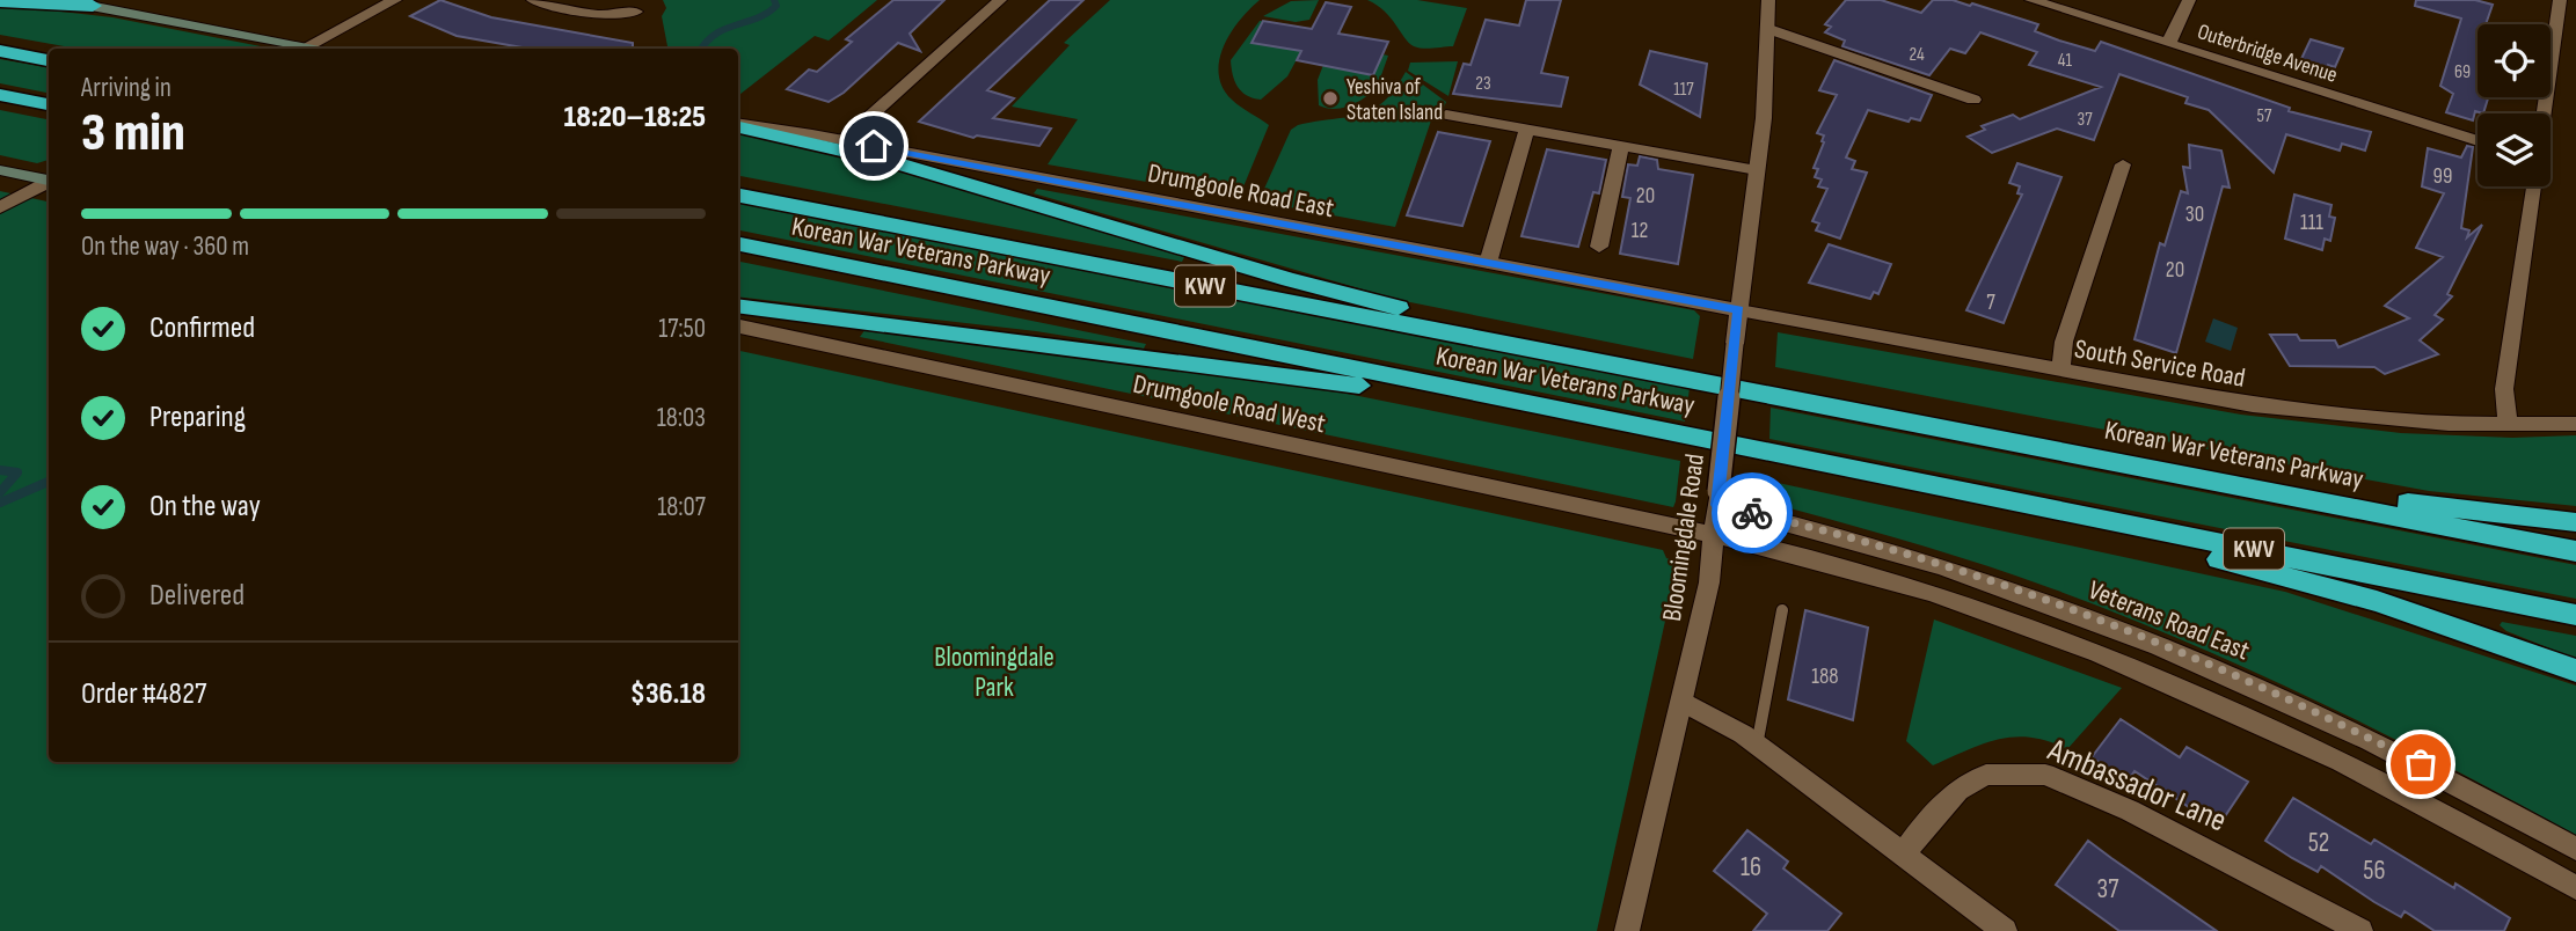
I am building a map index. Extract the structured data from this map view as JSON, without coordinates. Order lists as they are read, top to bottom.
{
  "streets": {
    "highway": ["Korean War Veterans Parkway", "KWV"],
    "street": [
      "Outerbridge Avenue",
      "Drumgoole Road East",
      "South Service Road",
      "Drumgoole Road West",
      "Bloomingdale Road",
      "Veterans Road East",
      "Ambassador Lane"
    ]
  },
  "crossings": [
    ["Drumgoole Road East", "South Service Road"],
    ["Drumgoole Road East", "Bloomingdale Road"],
    ["South Service Road", "Bloomingdale Road"],
    ["Drumgoole Road West", "Bloomingdale Road"],
    ["Bloomingdale Road", "Veterans Road East"]
  ],
  "parks": ["Bloomingdale Park"],
  "places": ["Yeshiva of Staten Island"],
  "house_numbers": [
    "24",
    "41",
    "69",
    "23",
    "117",
    "57",
    "37",
    "99",
    "20",
    "30",
    "111",
    "12",
    "20",
    "7",
    "188",
    "52",
    "16",
    "56",
    "37"
  ],
  "page": {
    "heading": ["3 min", "Arriving in", "18:20–18:25"],
    "panel": ["Order #4827", "$36.18"],
    "bar": "On the way · 360 m",
    "list": [
      ["Confirmed", "17:50"],
      ["Preparing", "18:03"],
      ["On the way", "18:07"],
      "Delivered"
    ]
  }
}
